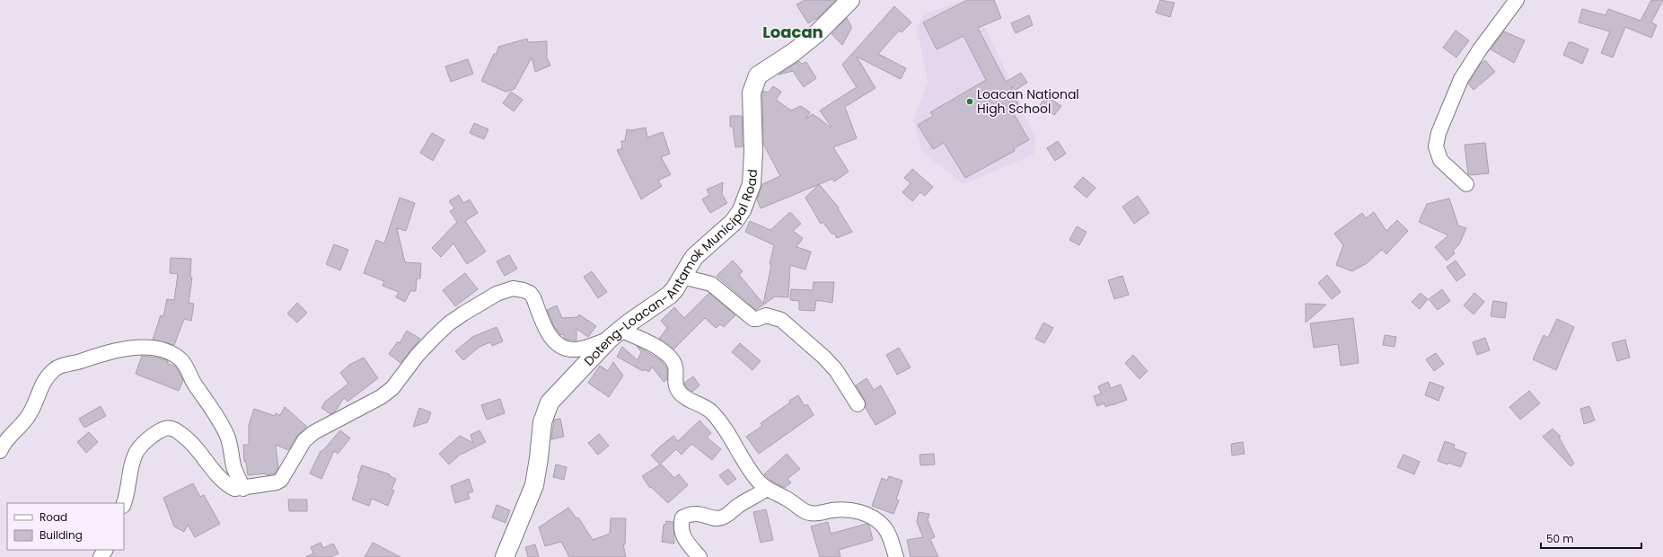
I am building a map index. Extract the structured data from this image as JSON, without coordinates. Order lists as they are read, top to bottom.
{
  "streets": {
    "street": ["Doteng-Loacan-Antamok Municipal Road"]
  },
  "districts": ["Loacan"],
  "places": ["Loacan National High School"],
  "legend": ["Road", "Building"],
  "scale_bar": "50 m"
}
